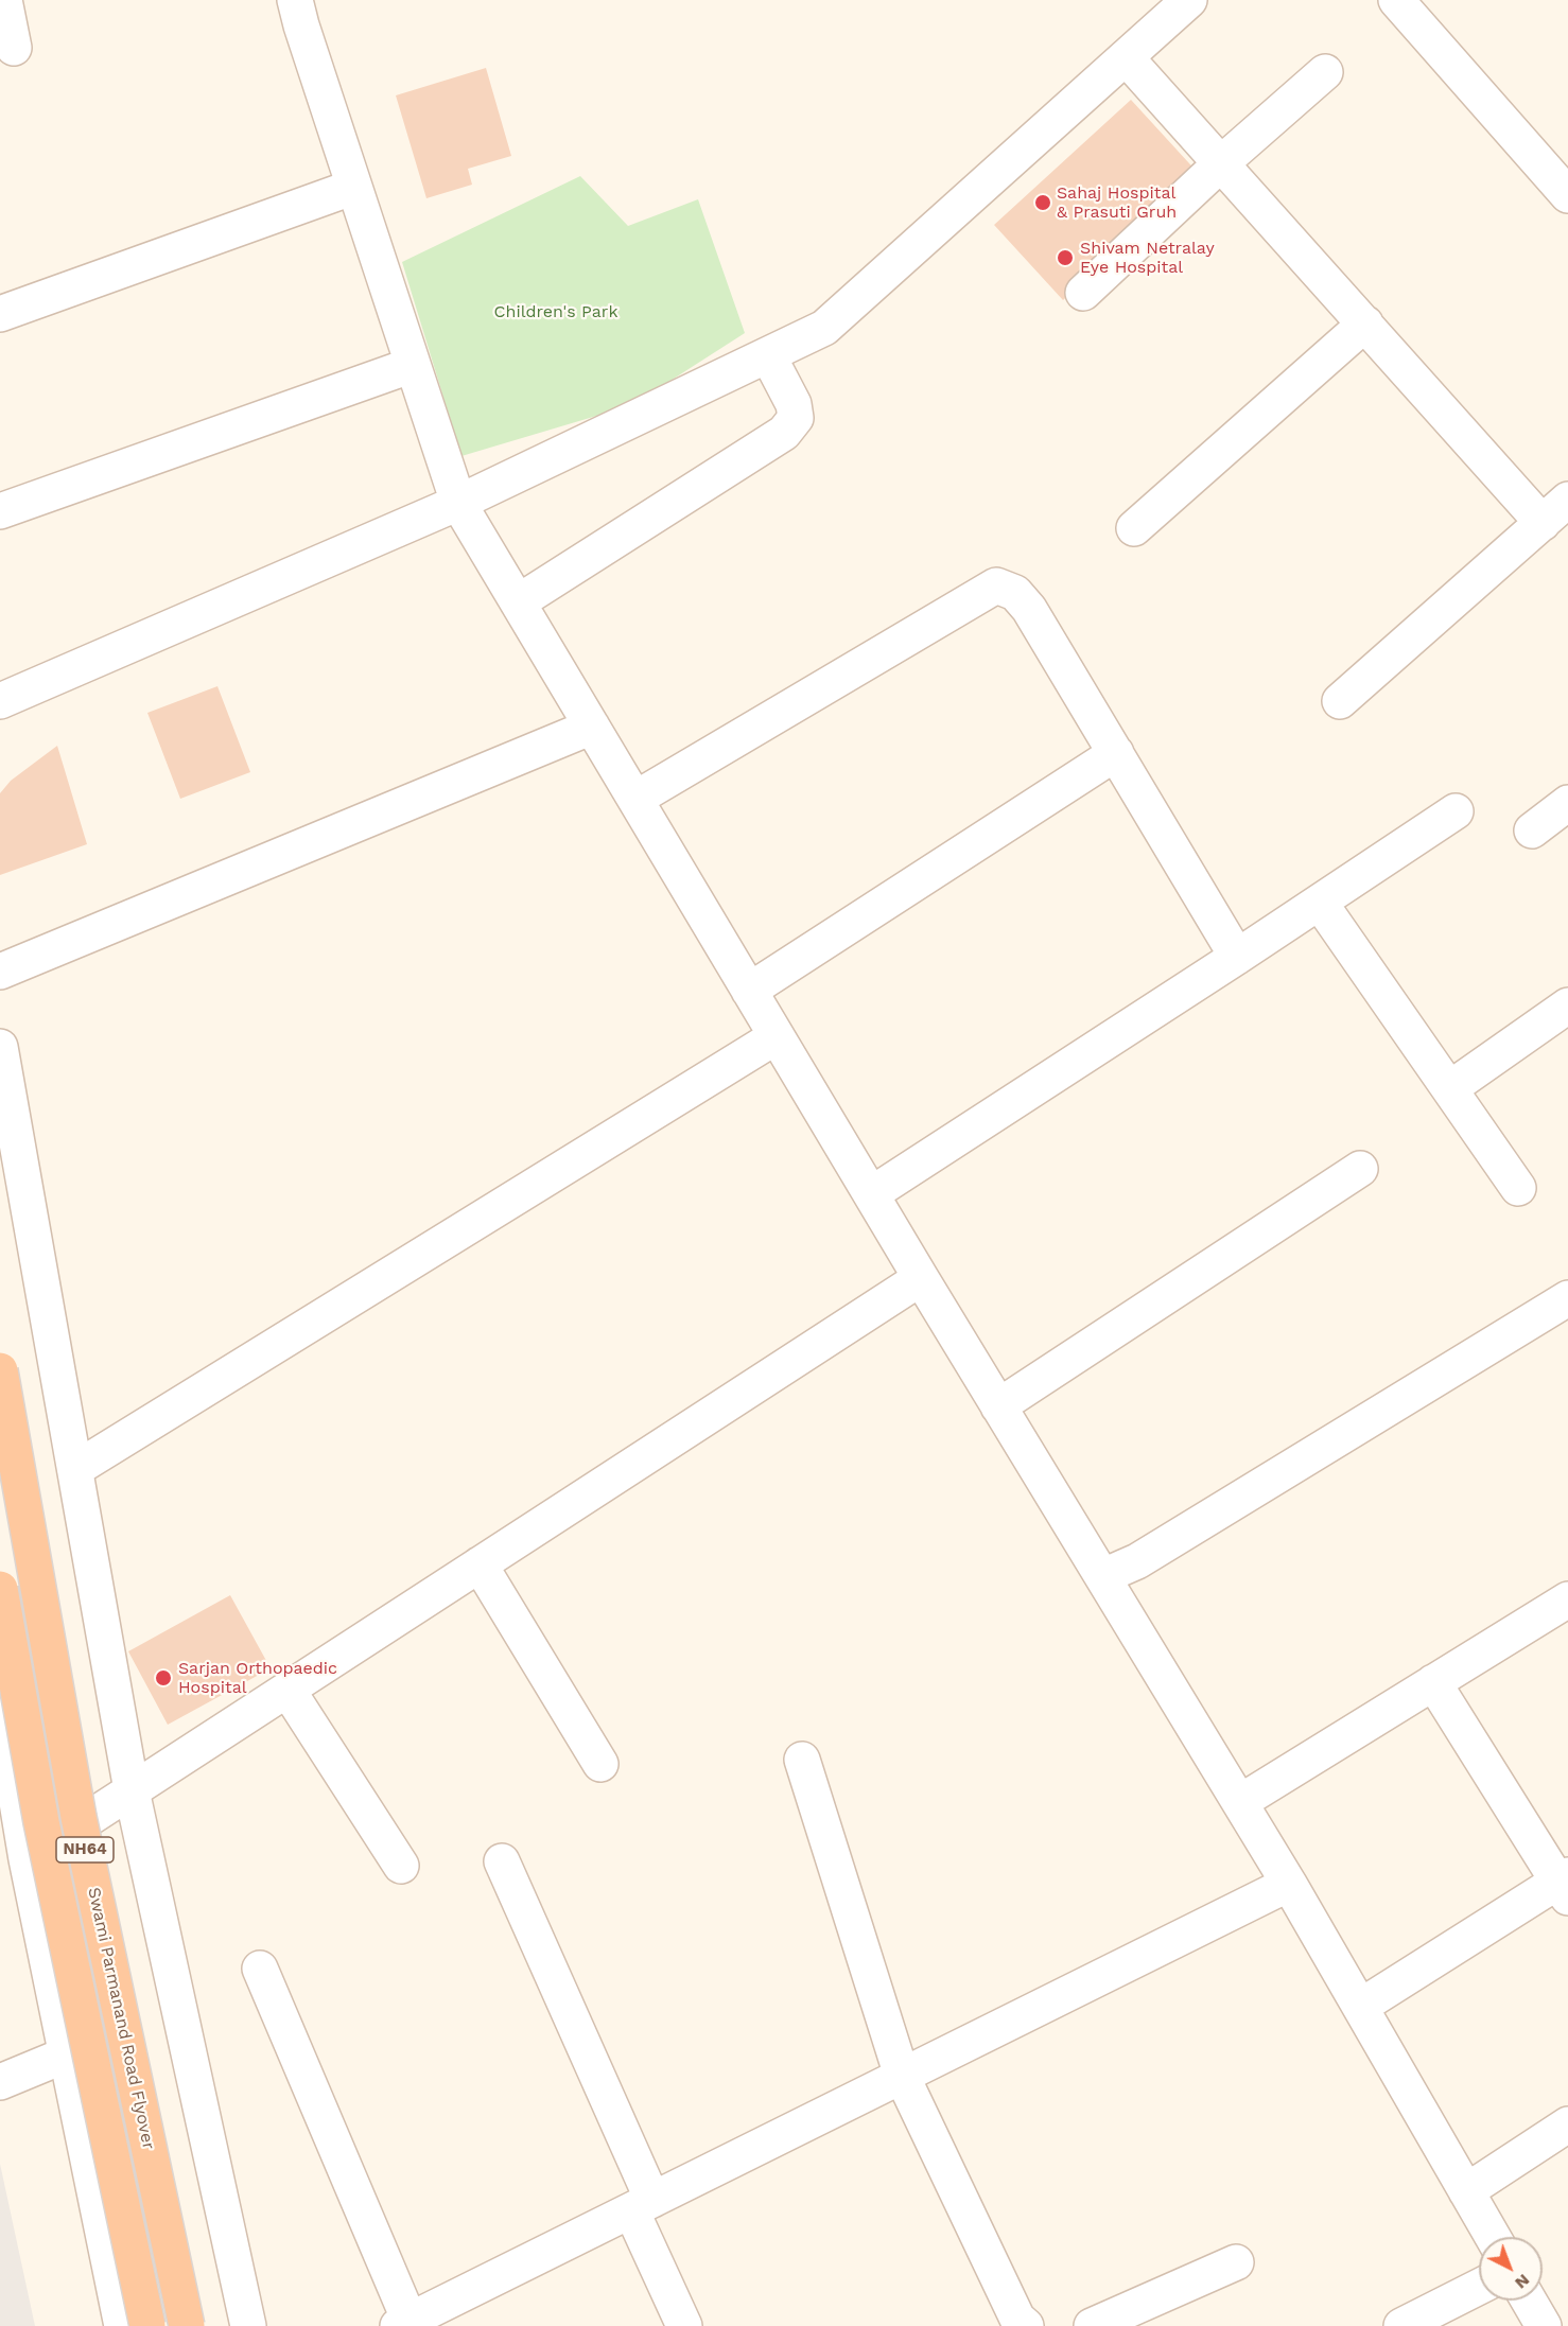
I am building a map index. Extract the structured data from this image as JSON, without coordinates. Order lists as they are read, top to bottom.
{
  "streets": {
    "highway": ["NH64", "Swami Parmanand Road Flyover"]
  },
  "parks": ["Children's Park"],
  "places": ["Sahaj Hospital & Prasuti Gruh", "Shivam Netralay Eye Hospital", "Sarjan Orthopaedic Hospital"],
  "north": "bottom right"
}
